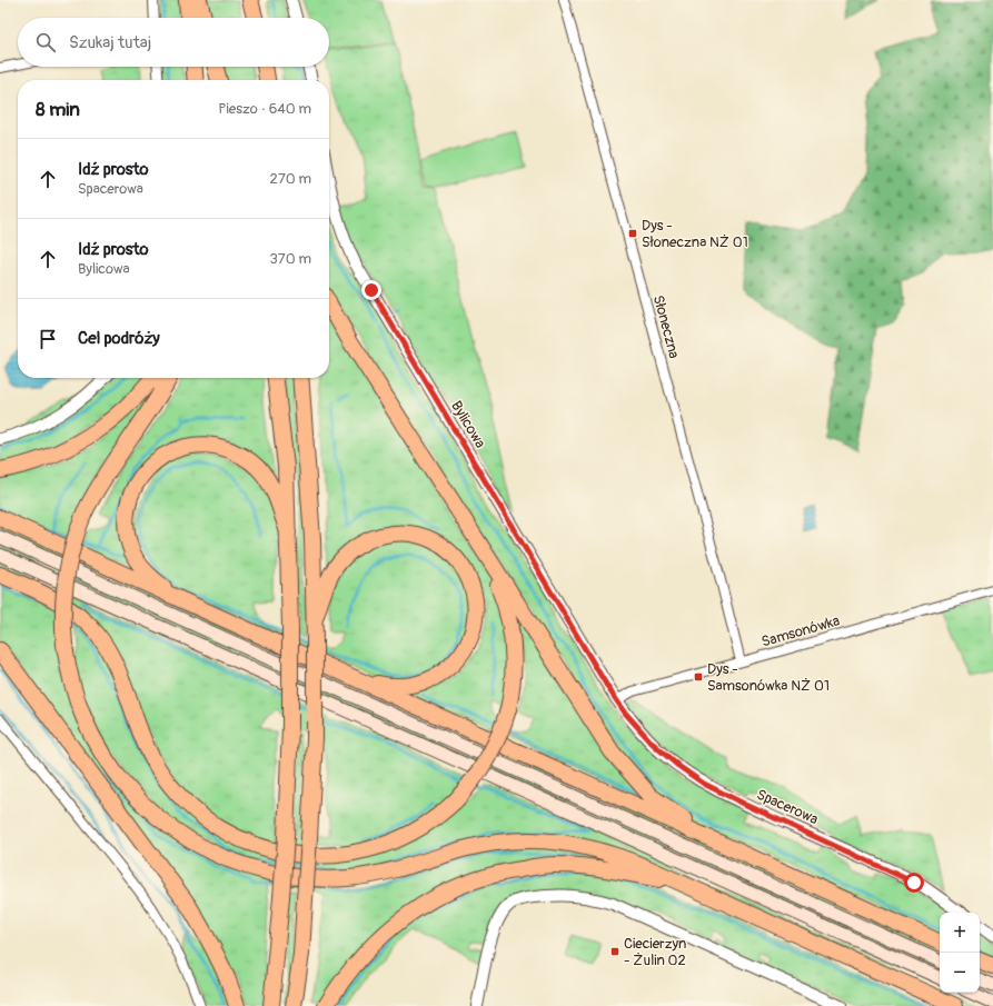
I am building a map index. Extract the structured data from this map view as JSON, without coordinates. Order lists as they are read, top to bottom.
{
  "streets": {
    "street": [
      "Słoneczna",
      "Bylicowa",
      "Samsonówka",
      "Spacerowa"
    ]
  },
  "crossings": [
    ["Słoneczna", "Samsonówka"],
    ["Bylicowa", "Samsonówka"],
    ["Bylicowa", "Spacerowa"],
    ["Samsonówka", "Spacerowa"]
  ],
  "places": {
    "transit": ["Dys - Słoneczna NŻ 01", "Dys - Samsonówka NŻ 01", "Ciecierzyn - Żulin 02"]
  },
  "page": {
    "search": "Szukaj tutaj",
    "heading": ["8 min", "Pieszo · 640 m"],
    "list": [
      ["Idź prosto", "Spacerowa", "270 m"],
      ["Idź prosto", "Bylicowa", "370 m"],
      "Cel podróży"
    ],
    "map_buttons": ["+", "−"]
  }
}
